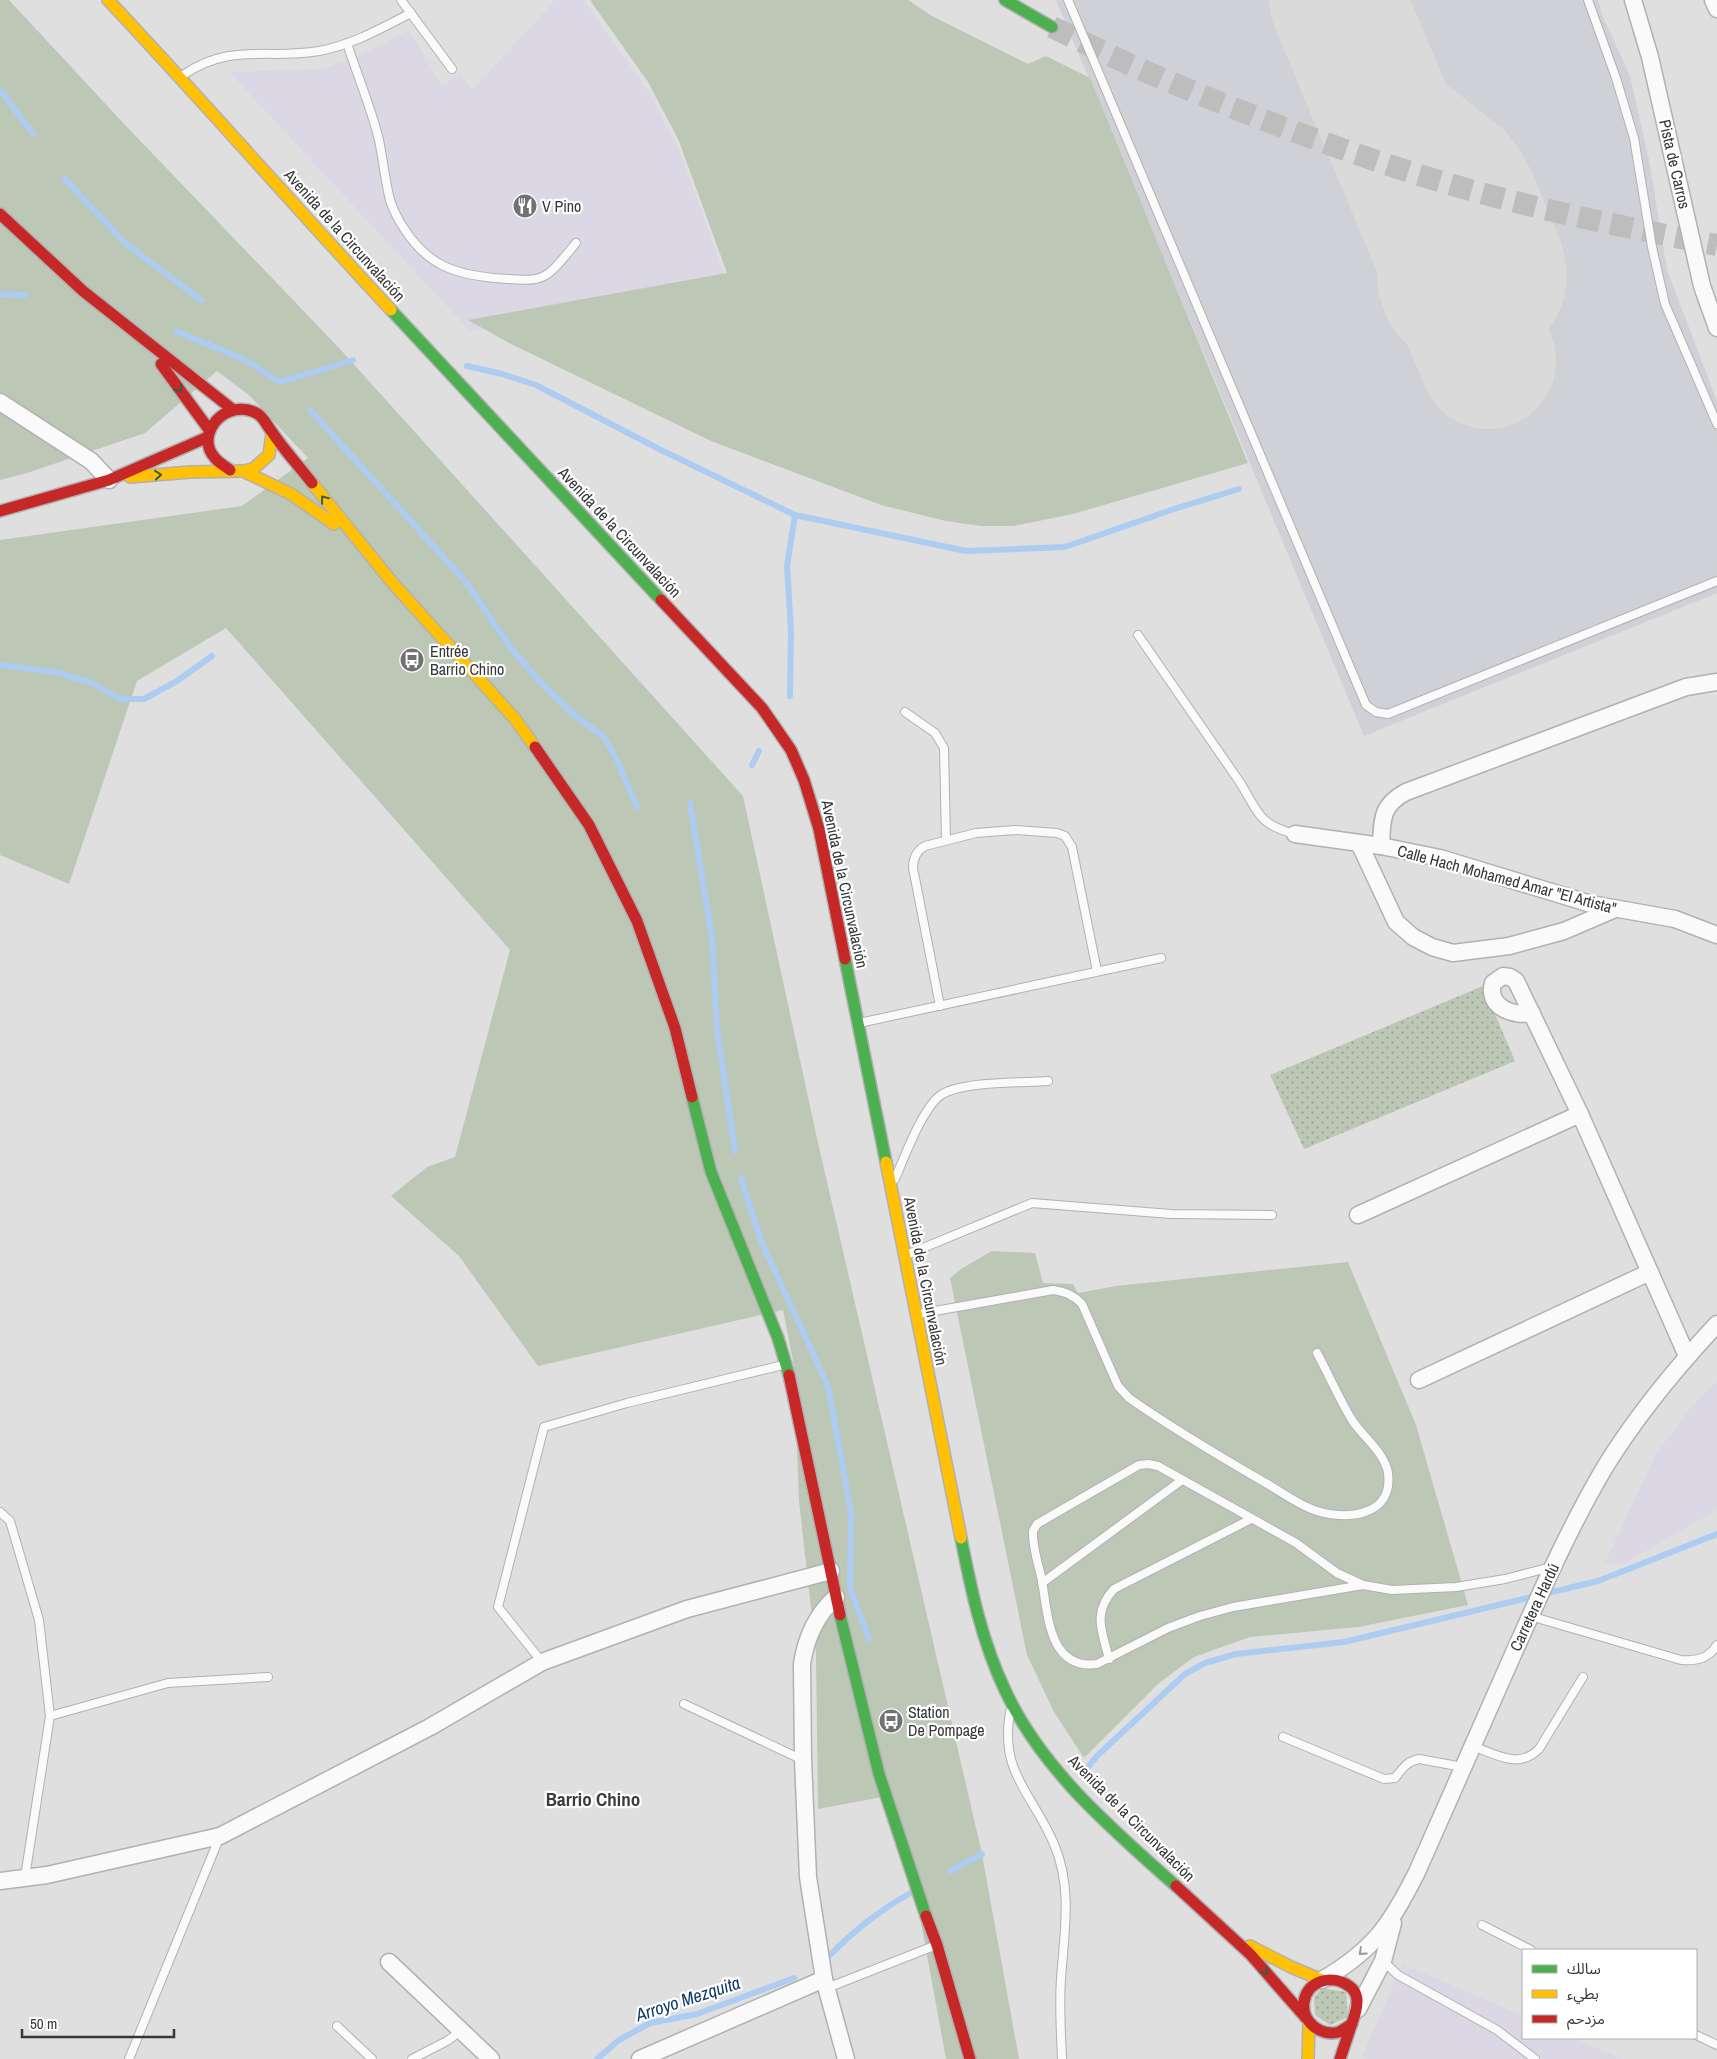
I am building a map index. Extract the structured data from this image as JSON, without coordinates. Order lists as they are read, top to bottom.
{
  "streets": {
    "street": [
      "Pista de Carros",
      "Avenida de la Circunvalación",
      "Calle Hach Mohamed Amar \"El Artista\"",
      "Carretera Hardú"
    ]
  },
  "districts": ["Barrio Chino"],
  "water": ["Arroyo Mezquita"],
  "places": {
    "restaurant": ["V Pino"],
    "bus stop": ["Entrée Barrio Chino", "Station De Pompage"]
  },
  "legend": ["سالك", "بطيء", "مزدحم"],
  "scale_bar": "50 m"
}
